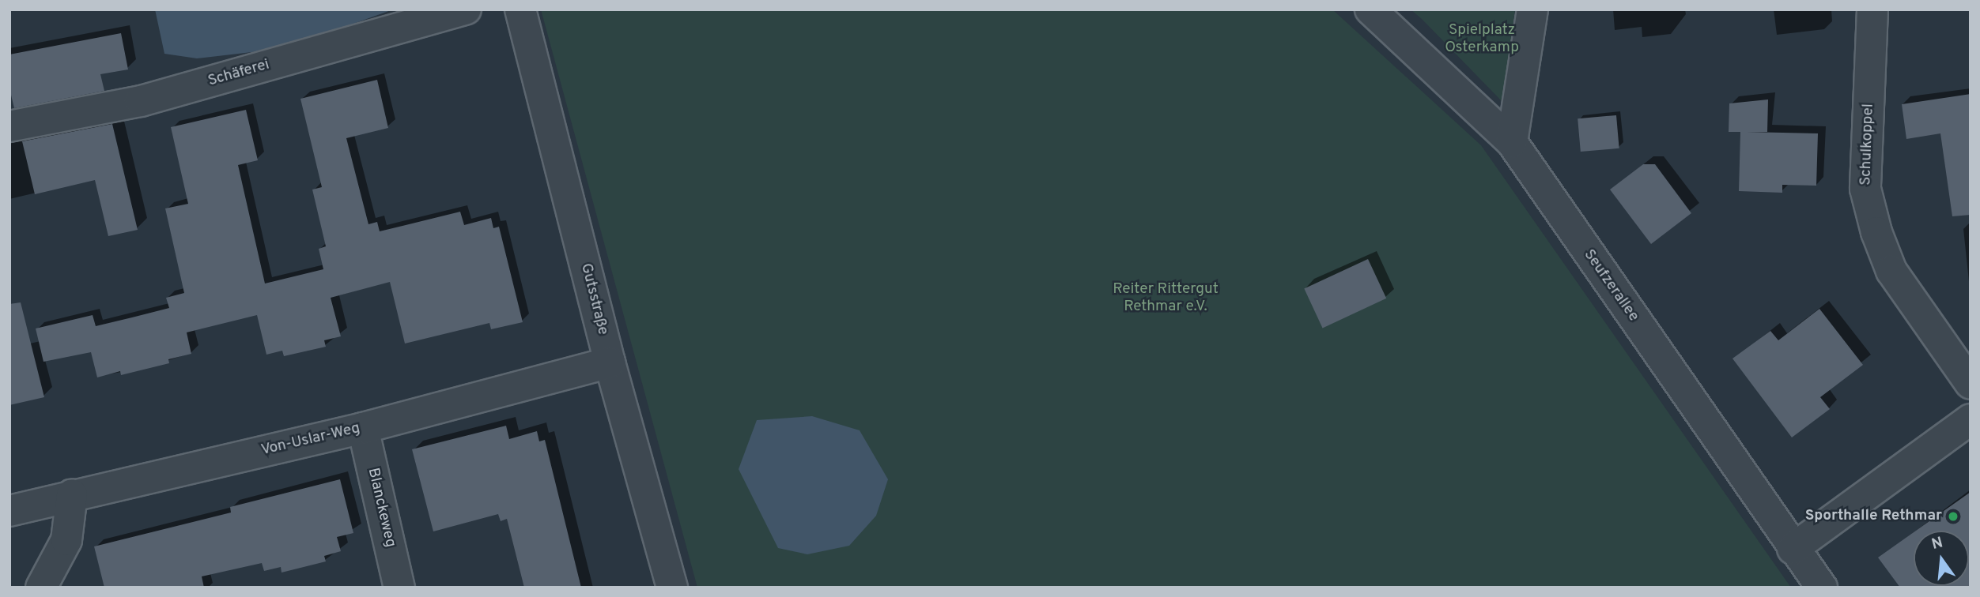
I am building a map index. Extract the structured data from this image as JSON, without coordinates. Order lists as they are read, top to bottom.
{
  "streets": {
    "street": [
      "Schäferei",
      "Schulkoppel",
      "Seufzerallee",
      "Gutsstraße",
      "Von-Uslar-Weg",
      "Blanckeweg"
    ]
  },
  "crossings": [
    ["Gutsstraße", "Von-Uslar-Weg"],
    ["Von-Uslar-Weg", "Blanckeweg"]
  ],
  "parks": ["Spielplatz Osterkamp", "Reiter Rittergut Rethmar e.V."],
  "places": ["Sporthalle Rethmar"],
  "north": "top"
}
